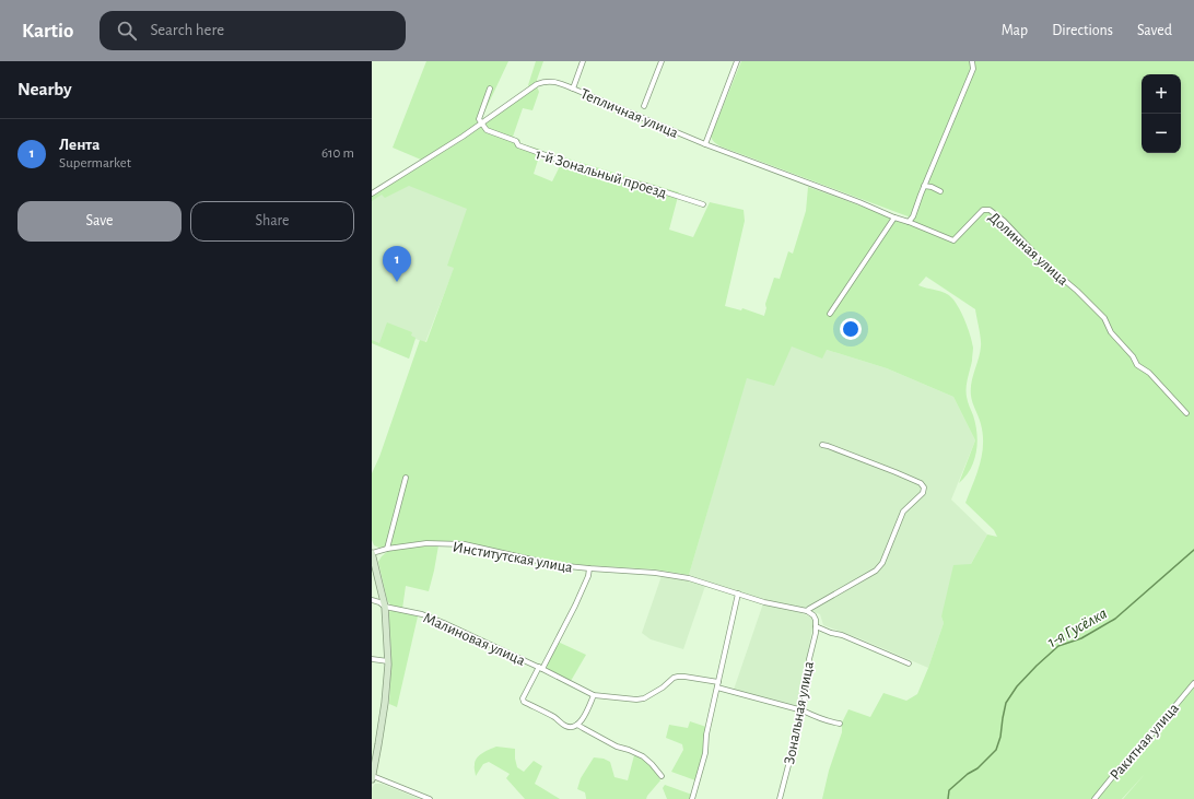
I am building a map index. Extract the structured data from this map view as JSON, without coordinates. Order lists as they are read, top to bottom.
{
  "streets": {
    "street": [
      "Тепличная улица",
      "1-й Зональный проезд",
      "Долинная улица",
      "Институтская улица",
      "Малиновая улица",
      "Зональная улица",
      "Ракитная улица"
    ]
  },
  "crossings": [
    ["Тепличная улица", "1-й Зональный проезд"],
    ["Тепличная улица", "Долинная улица"],
    ["Малиновая улица", "Зональная улица"]
  ],
  "water": ["1-я Гусёлка"],
  "page": {
    "header": "Kartio",
    "search": "Search here",
    "nav": ["Map", "Directions", "Saved"],
    "heading": "Nearby",
    "map_buttons": ["+", "−"],
    "list": [
      {
        "mark": "1",
        "name": "Лента",
        "note": "Supermarket",
        "value": "610 m"
      }
    ],
    "buttons": ["Save", "Share"],
    "pins": "1"
  }
}
